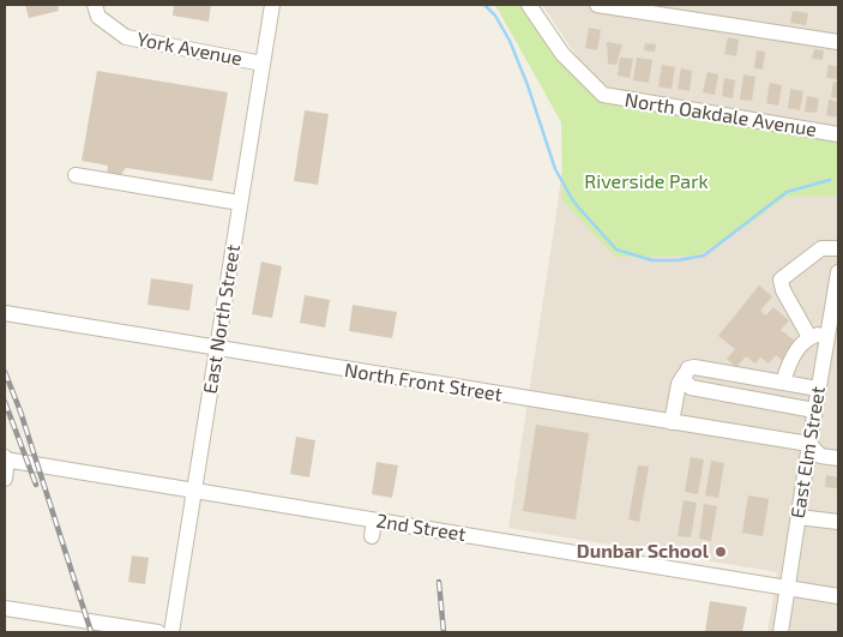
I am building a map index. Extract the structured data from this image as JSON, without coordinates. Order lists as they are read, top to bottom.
{
  "streets": {
    "street": [
      "York Avenue",
      "North Oakdale Avenue",
      "East North Street",
      "North Front Street",
      "East Elm Street",
      "2nd Street"
    ]
  },
  "crossings": [
    ["York Avenue", "East North Street"],
    ["East North Street", "North Front Street"],
    ["East North Street", "2nd Street"],
    ["North Front Street", "East Elm Street"],
    ["East Elm Street", "2nd Street"]
  ],
  "parks": ["Riverside Park"],
  "places": ["Dunbar School"]
}
